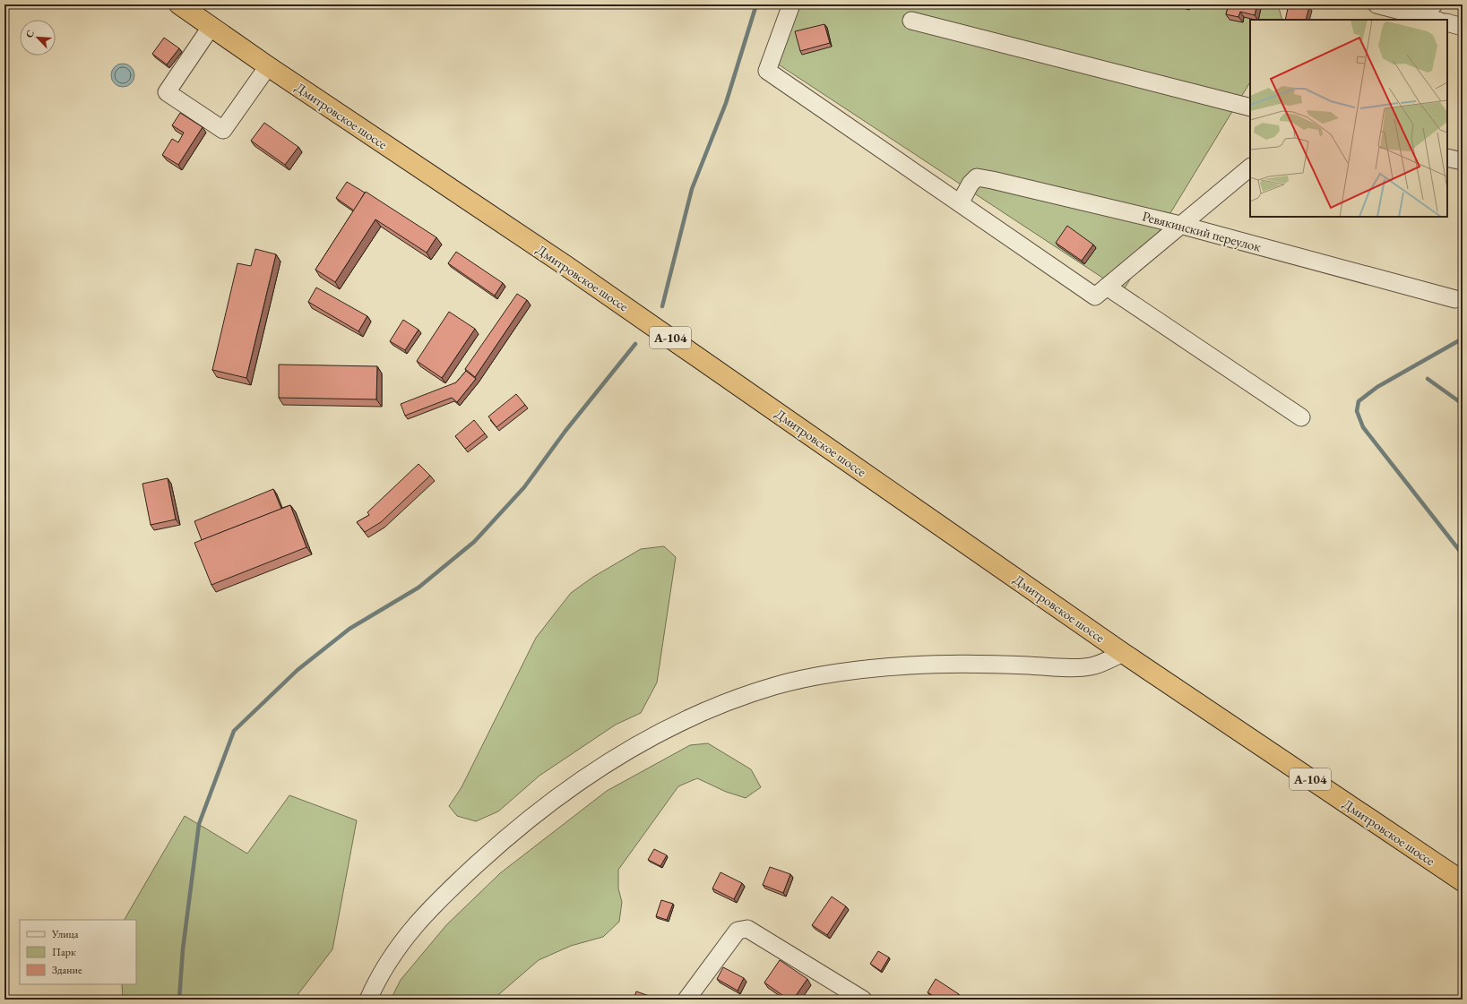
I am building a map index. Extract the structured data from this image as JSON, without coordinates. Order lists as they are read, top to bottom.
{
  "streets": {
    "highway": ["Дмитровское шоссе", "А-104"],
    "street": ["Ревякинский переулок"]
  },
  "legend": ["Улица", "Парк", "Здание"],
  "north": "top left"
}
